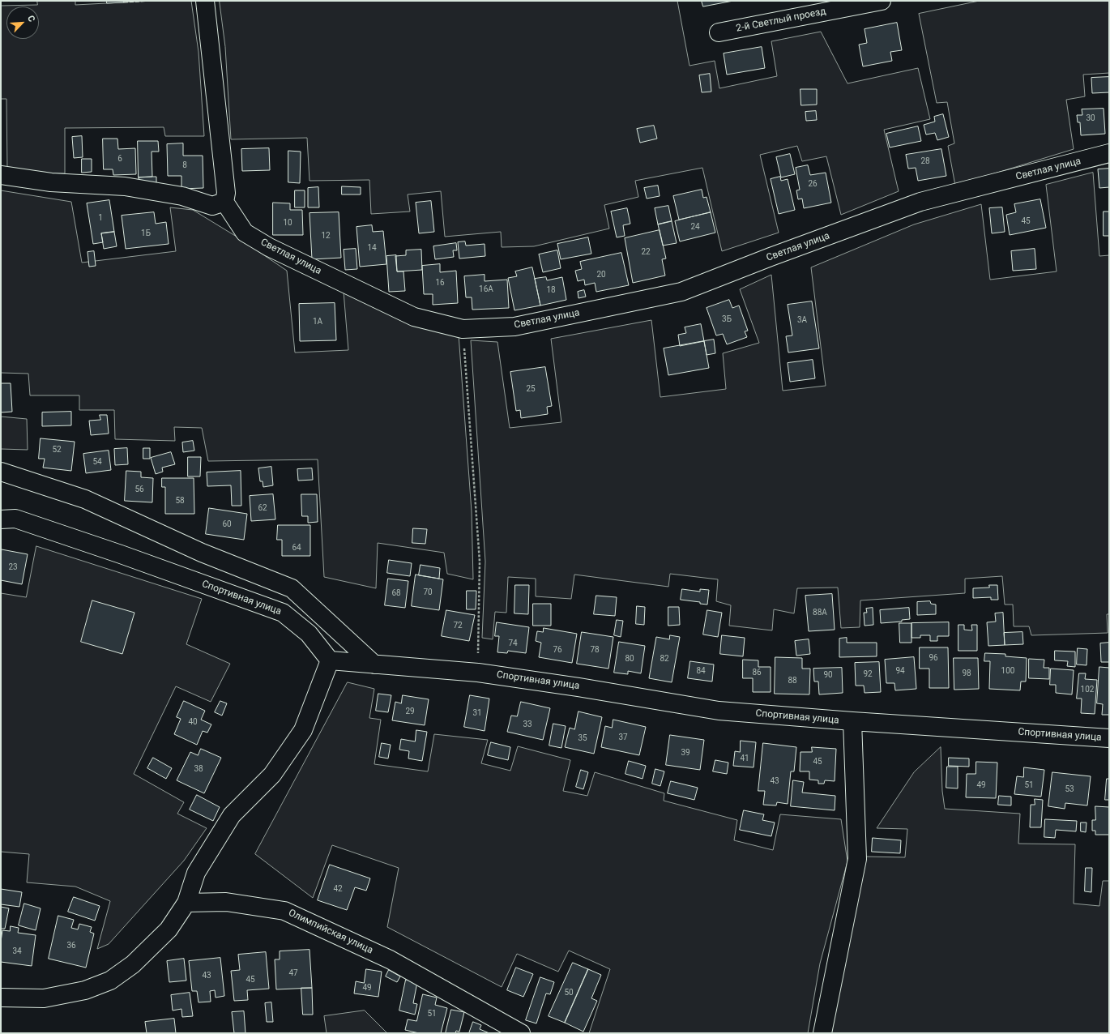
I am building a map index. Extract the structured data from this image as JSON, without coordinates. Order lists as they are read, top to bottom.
{
  "streets": {
    "street": [
      "2-й Светлый проезд",
      "Светлая улица",
      "Спортивная улица",
      "Олимпийская улица"
    ]
  },
  "house_numbers": [
    "30",
    "6",
    "28",
    "8",
    "26",
    "1",
    "45",
    "10",
    "24",
    "1Б",
    "12",
    "14",
    "22",
    "20",
    "16",
    "16А",
    "18",
    "3Б",
    "3А",
    "1А",
    "25",
    "52",
    "54",
    "56",
    "58",
    "62",
    "60",
    "64",
    "23",
    "70",
    "68",
    "88А",
    "72",
    "74",
    "76",
    "78",
    "96",
    "80",
    "82",
    "84",
    "94",
    "100",
    "86",
    "98",
    "92",
    "90",
    "88",
    "102",
    "29",
    "31",
    "40",
    "33",
    "37",
    "35",
    "39",
    "41",
    "45",
    "38",
    "43",
    "49",
    "51",
    "53",
    "42",
    "36",
    "34",
    "47",
    "43",
    "45",
    "49",
    "50",
    "51"
  ],
  "north": "top right"
}
